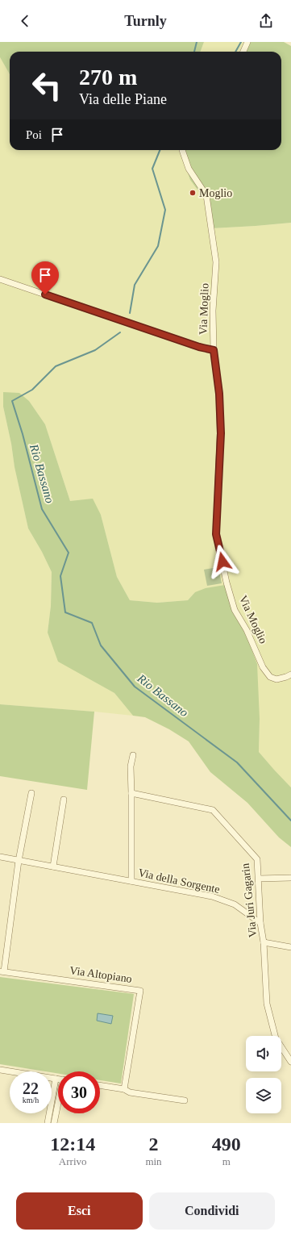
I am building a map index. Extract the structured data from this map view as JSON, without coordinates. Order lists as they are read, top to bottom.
{
  "streets": {
    "street": [
      "Via Moglio",
      "Via della Sorgente",
      "Via Juri Gagarin",
      "Via Altopiano"
    ]
  },
  "crossings": [
    ["Via della Sorgente", "Via Juri Gagarin"]
  ],
  "water": ["Rio Bassano"],
  "places": ["Moglio"],
  "page": {
    "header": "Turnly",
    "turn": ["270 m", "Via delle Piane"],
    "then": "Poi",
    "speed": "22 km/h",
    "limit": "30",
    "eta": [
      "12:14",
      "Arrivo",
      "2",
      "min",
      "490",
      "m"
    ],
    "buttons": ["Esci", "Condividi"]
  }
}
